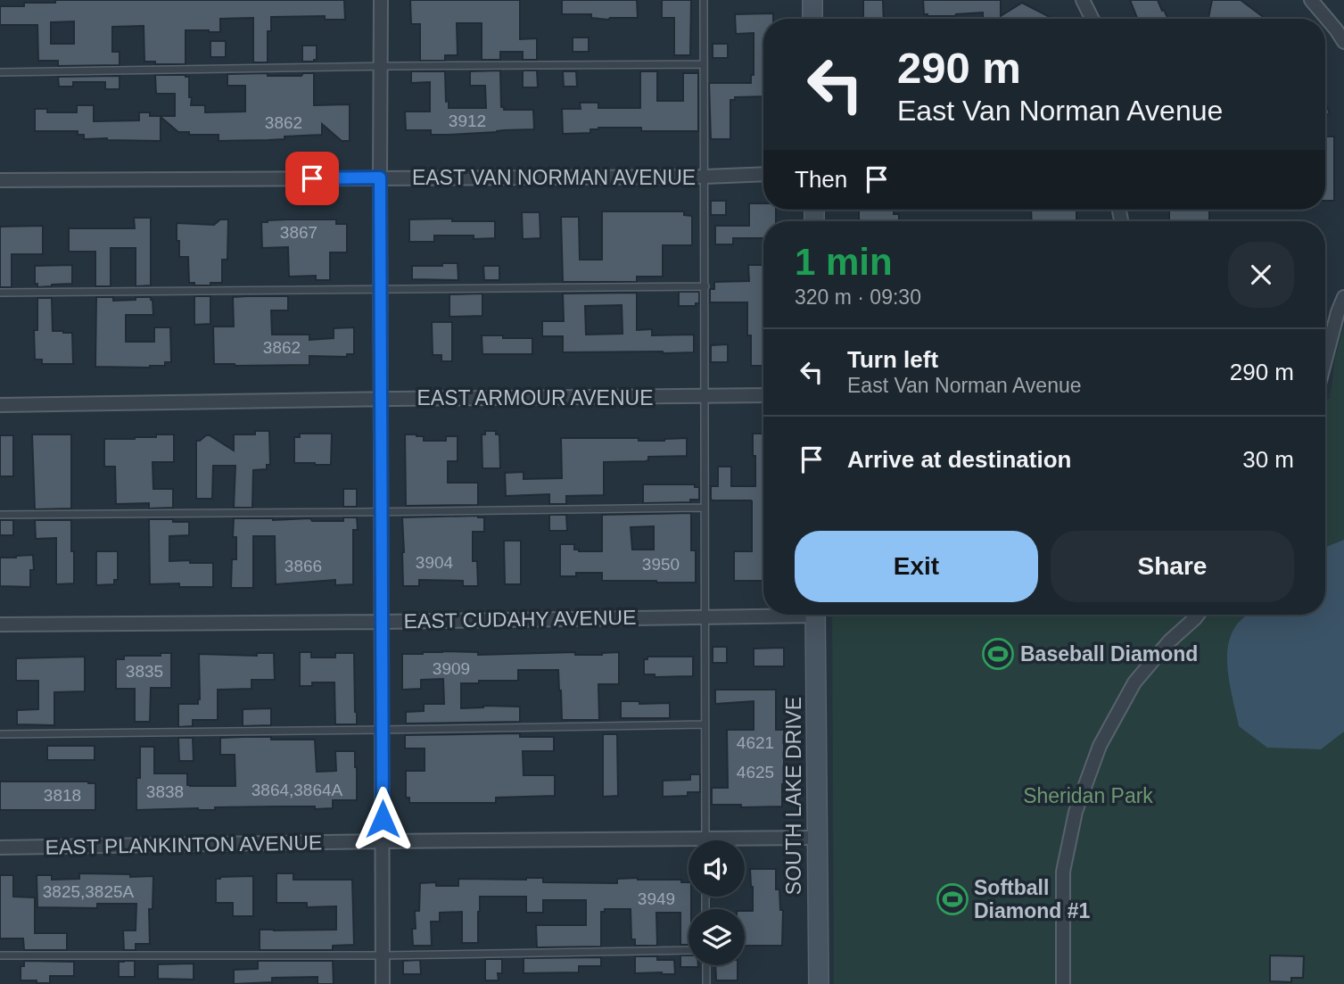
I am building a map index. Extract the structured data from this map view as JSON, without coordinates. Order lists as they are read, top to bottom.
{
  "streets": {
    "main road": ["SOUTH LAKE DRIVE"],
    "street": [
      "EAST VAN NORMAN AVENUE",
      "EAST ARMOUR AVENUE",
      "EAST CUDAHY AVENUE",
      "EAST PLANKINTON AVENUE"
    ]
  },
  "crossings": [
    ["SOUTH LAKE DRIVE", "EAST PLANKINTON AVENUE"]
  ],
  "parks": ["Sheridan Park"],
  "places": {
    "sports": ["Baseball Diamond", "Softball Diamond #1"]
  },
  "house_numbers": [
    "3912",
    "3862",
    "3867",
    "3862",
    "3904",
    "3950",
    "3866",
    "3909",
    "3835",
    "4621",
    "4625",
    "3864,3864A",
    "3838",
    "3818",
    "3825,3825A",
    "3949"
  ],
  "page": {
    "turn": ["290 m", "East Van Norman Avenue"],
    "then": "Then",
    "heading": ["1 min", "320 m · 09:30"],
    "list": [
      {
        "name": "Turn left",
        "note": "East Van Norman Avenue",
        "value": "290 m"
      },
      {
        "name": "Arrive at destination",
        "value": "30 m"
      }
    ],
    "buttons": ["Exit", "Share"]
  }
}
